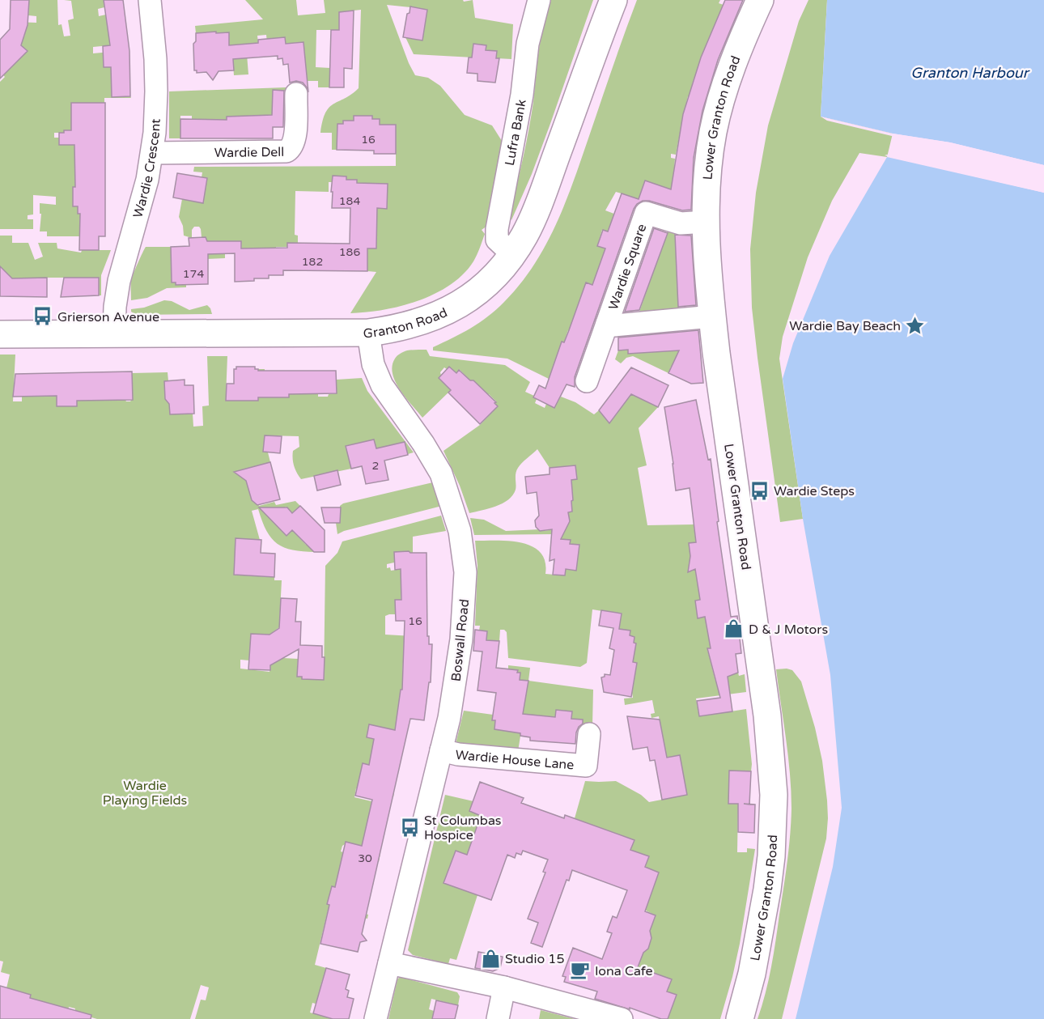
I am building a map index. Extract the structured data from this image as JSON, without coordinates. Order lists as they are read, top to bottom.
{
  "streets": {
    "main road": ["Lower Granton Road", "Granton Road"],
    "street": [
      "Lufra Bank",
      "Wardie Dell",
      "Wardie Crescent",
      "Wardie Square",
      "Boswall Road",
      "Wardie House Lane"
    ]
  },
  "crossings": [
    ["Lower Granton Road", "Wardie Square"],
    ["Lufra Bank", "Granton Road"],
    ["Wardie Dell", "Wardie Crescent"],
    ["Wardie Crescent", "Granton Road"],
    ["Granton Road", "Boswall Road"],
    ["Boswall Road", "Wardie House Lane"]
  ],
  "water": ["Granton Harbour"],
  "parks": ["Wardie Playing Fields"],
  "places": {
    "bus stop": ["Grierson Avenue", "Wardie Steps", "St Columbas Hospice"],
    "place": ["Wardie Bay Beach"],
    "shop": ["D & J Motors", "Studio 15"],
    "cafe": ["Iona Cafe"]
  },
  "house_numbers": [
    "16",
    "184",
    "186",
    "182",
    "174",
    "2",
    "16",
    "30"
  ]
}
